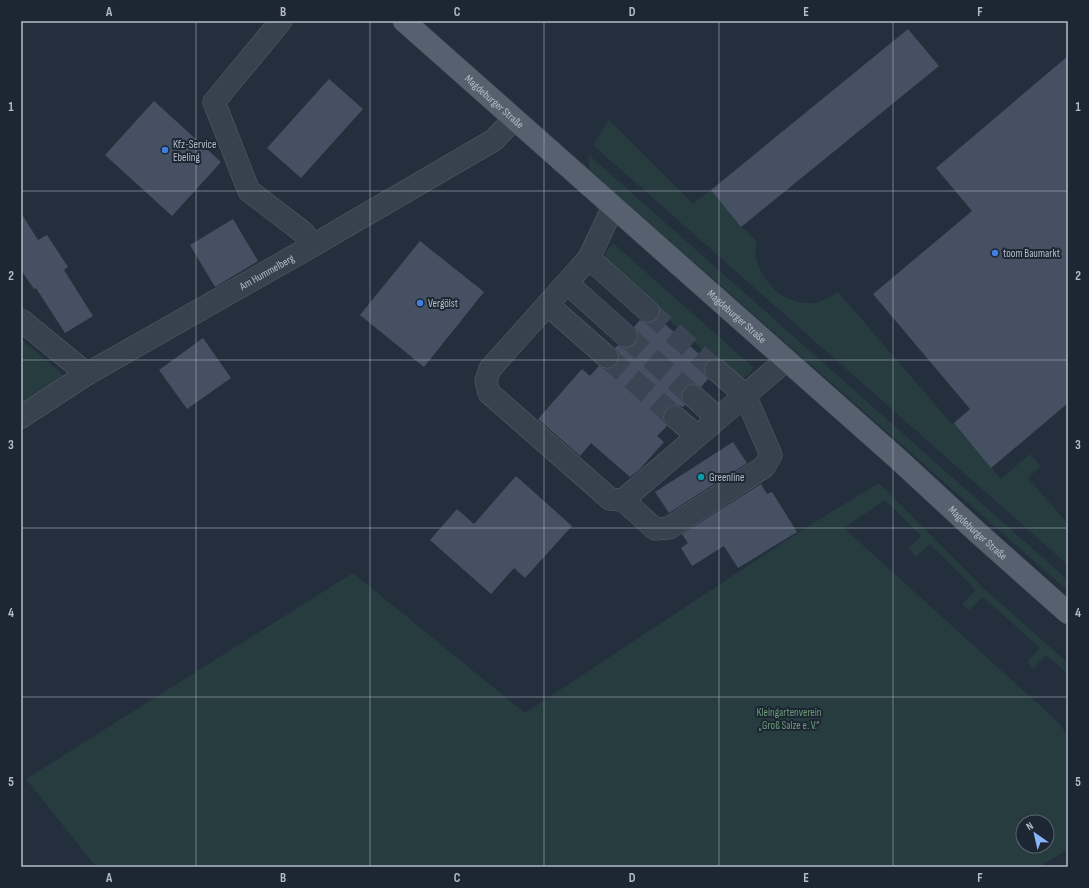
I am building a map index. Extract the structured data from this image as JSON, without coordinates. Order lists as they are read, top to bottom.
{
  "streets": {
    "main road": ["Magdeburger Straße"],
    "street": ["Am Hummelberg"]
  },
  "crossings": [
    ["Magdeburger Straße", "Am Hummelberg"]
  ],
  "parks": ["Kleingartenverein „Groß Salze e. V.“"],
  "places": [
    "Kfz-Service Ebeling",
    "toom Baumarkt",
    "Vergölst",
    "Greenline"
  ],
  "north": "top left",
  "grid": {
    "columns": [
      "A",
      "B",
      "C",
      "D",
      "E",
      "F"
    ],
    "rows": [
      "1",
      "2",
      "3",
      "4",
      "5"
    ]
  }
}
